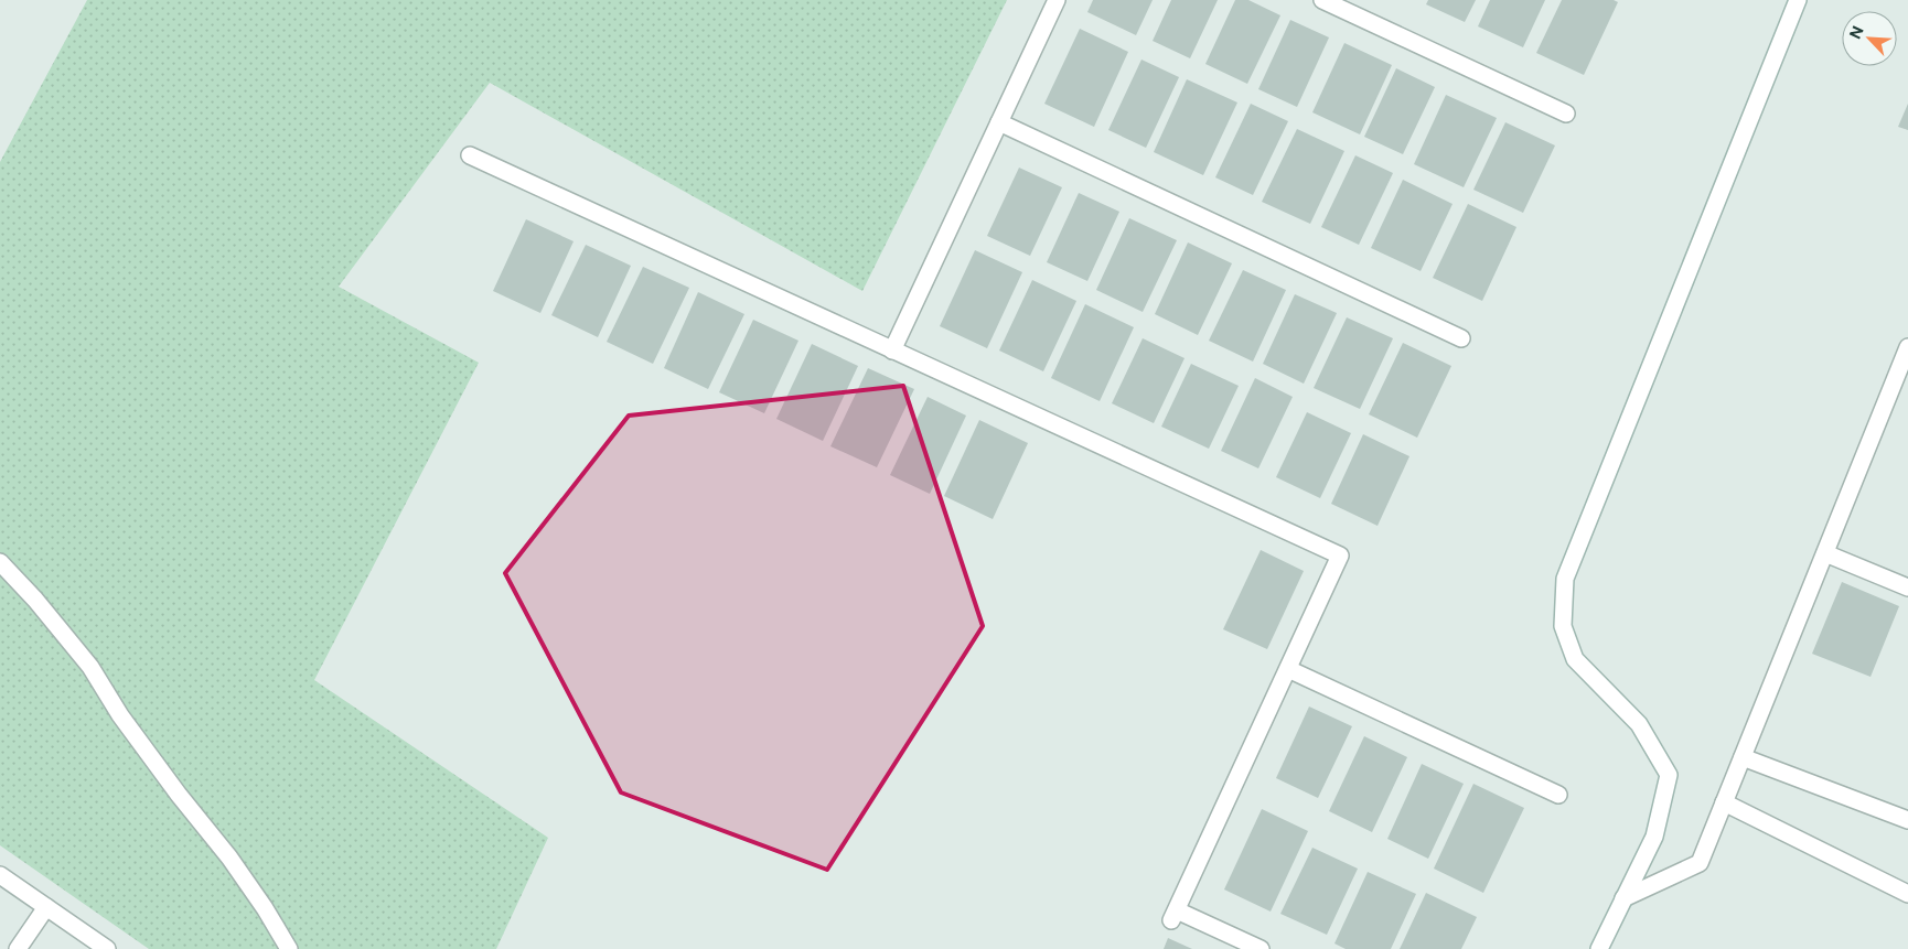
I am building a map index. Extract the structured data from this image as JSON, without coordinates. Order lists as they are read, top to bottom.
{
  "north": "top left"
}
